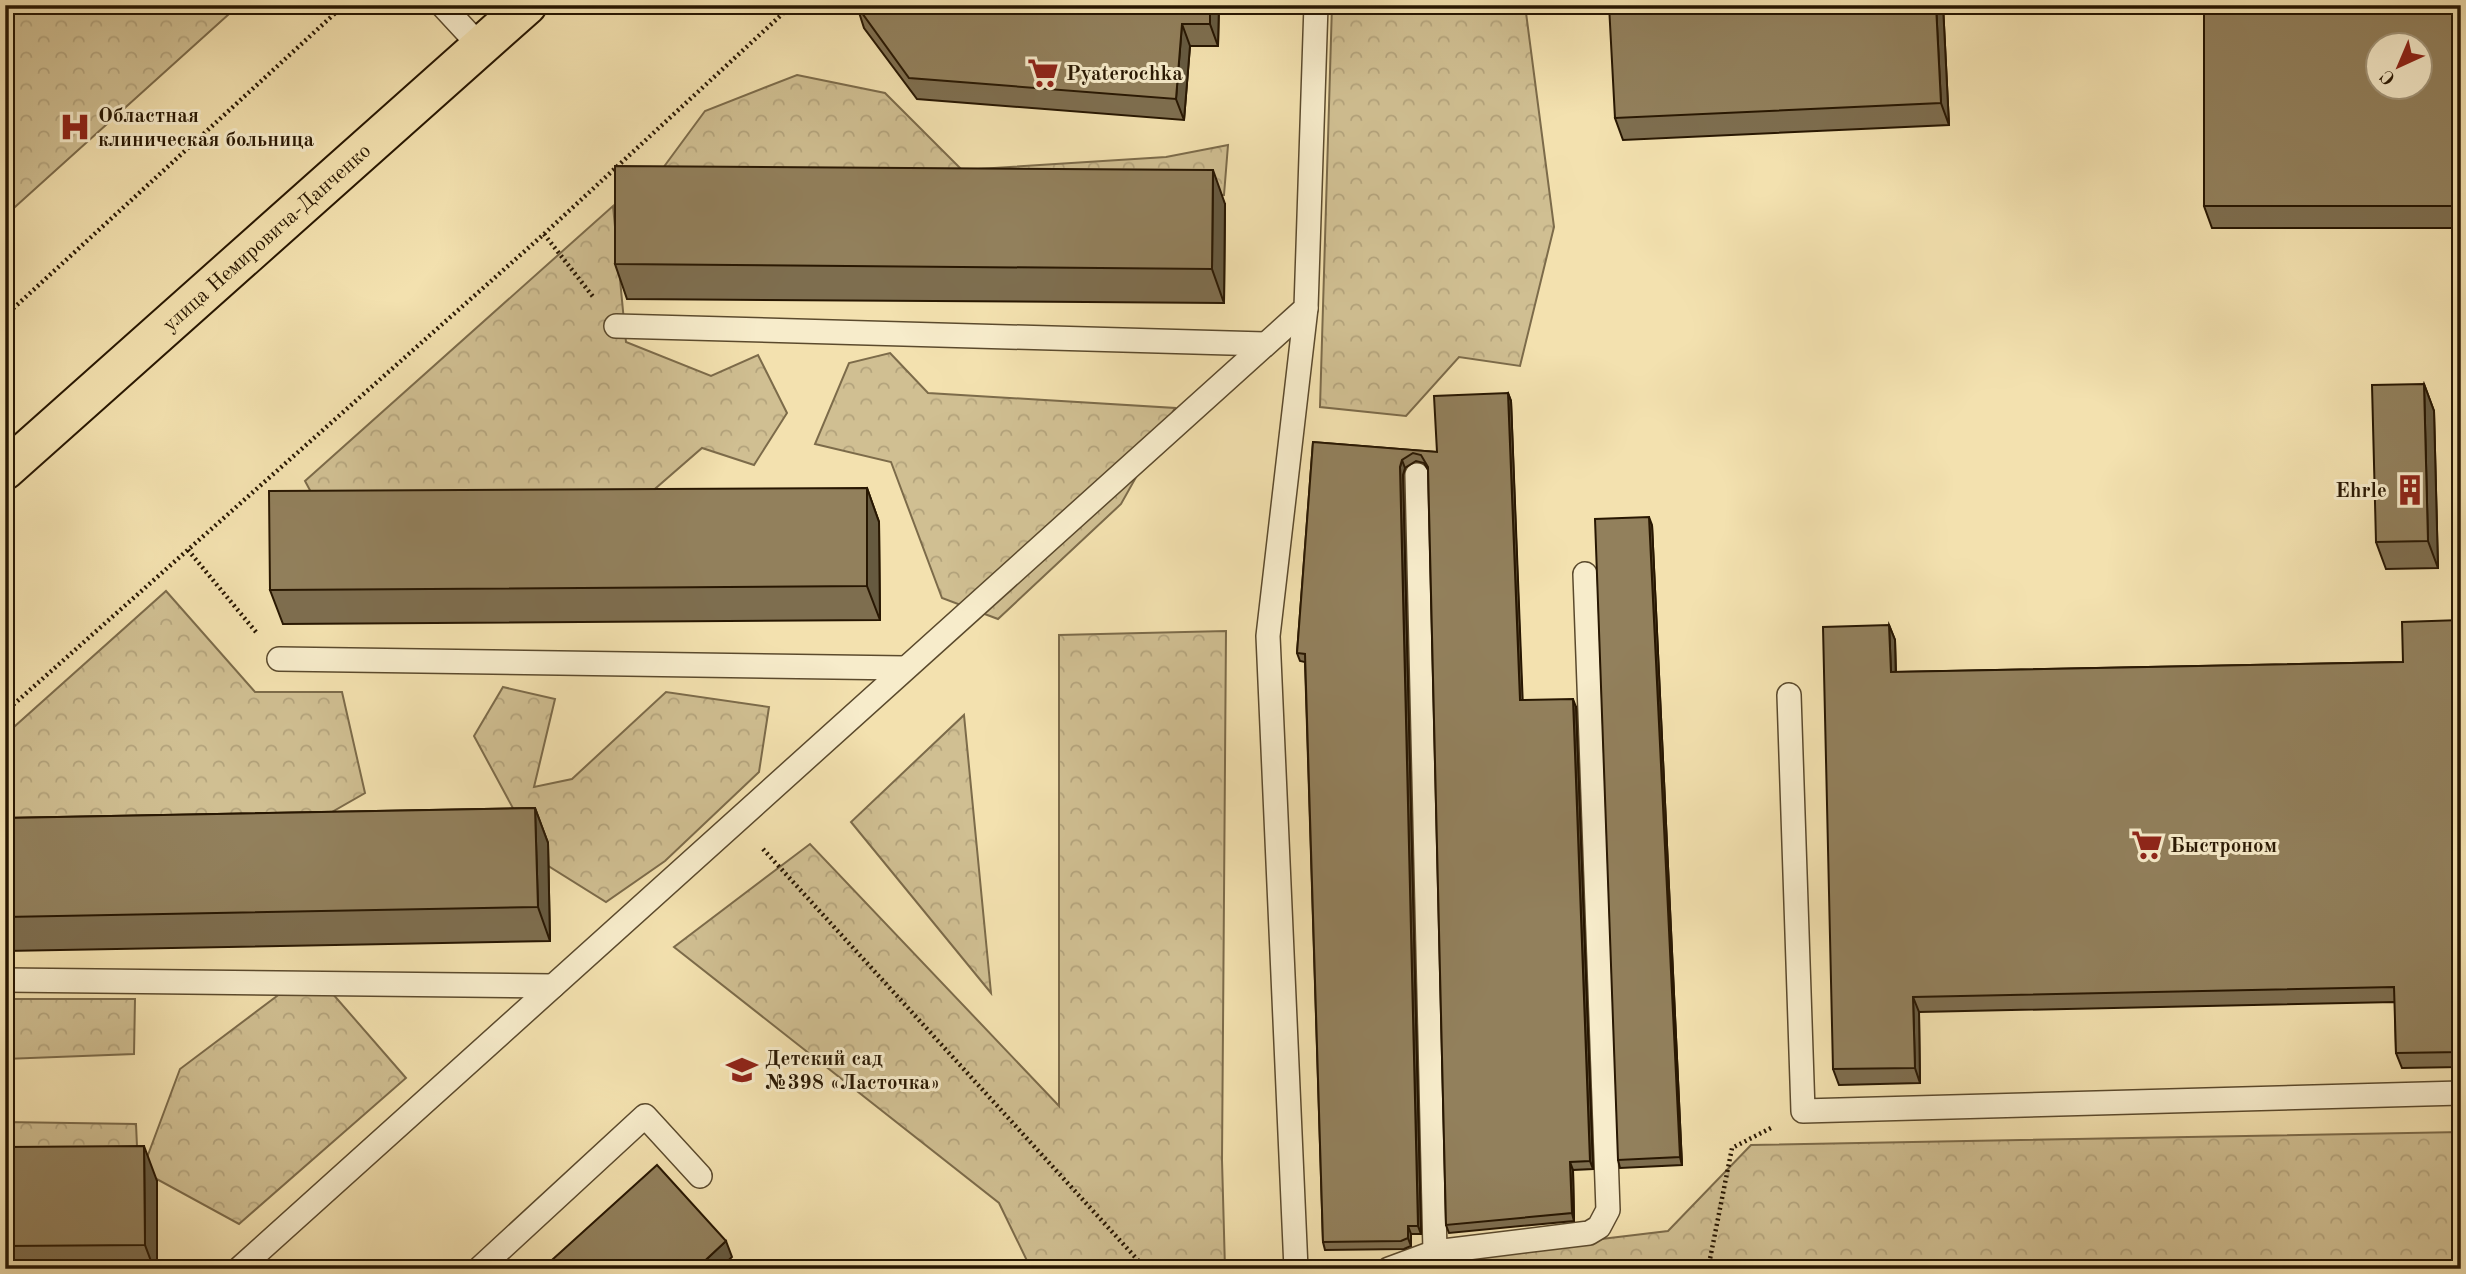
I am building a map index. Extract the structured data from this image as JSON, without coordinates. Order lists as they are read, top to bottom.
{
  "streets": {
    "main road": ["улица Немировича-Данченко"]
  },
  "places": {
    "supermarket": ["Pyaterochka", "Быстроном"],
    "hospital": ["Областная клиническая больница"],
    "building": ["Ehrle"],
    "school or university": ["Детский сад №398 «Ласточка»"]
  },
  "north": "bottom left"
}
